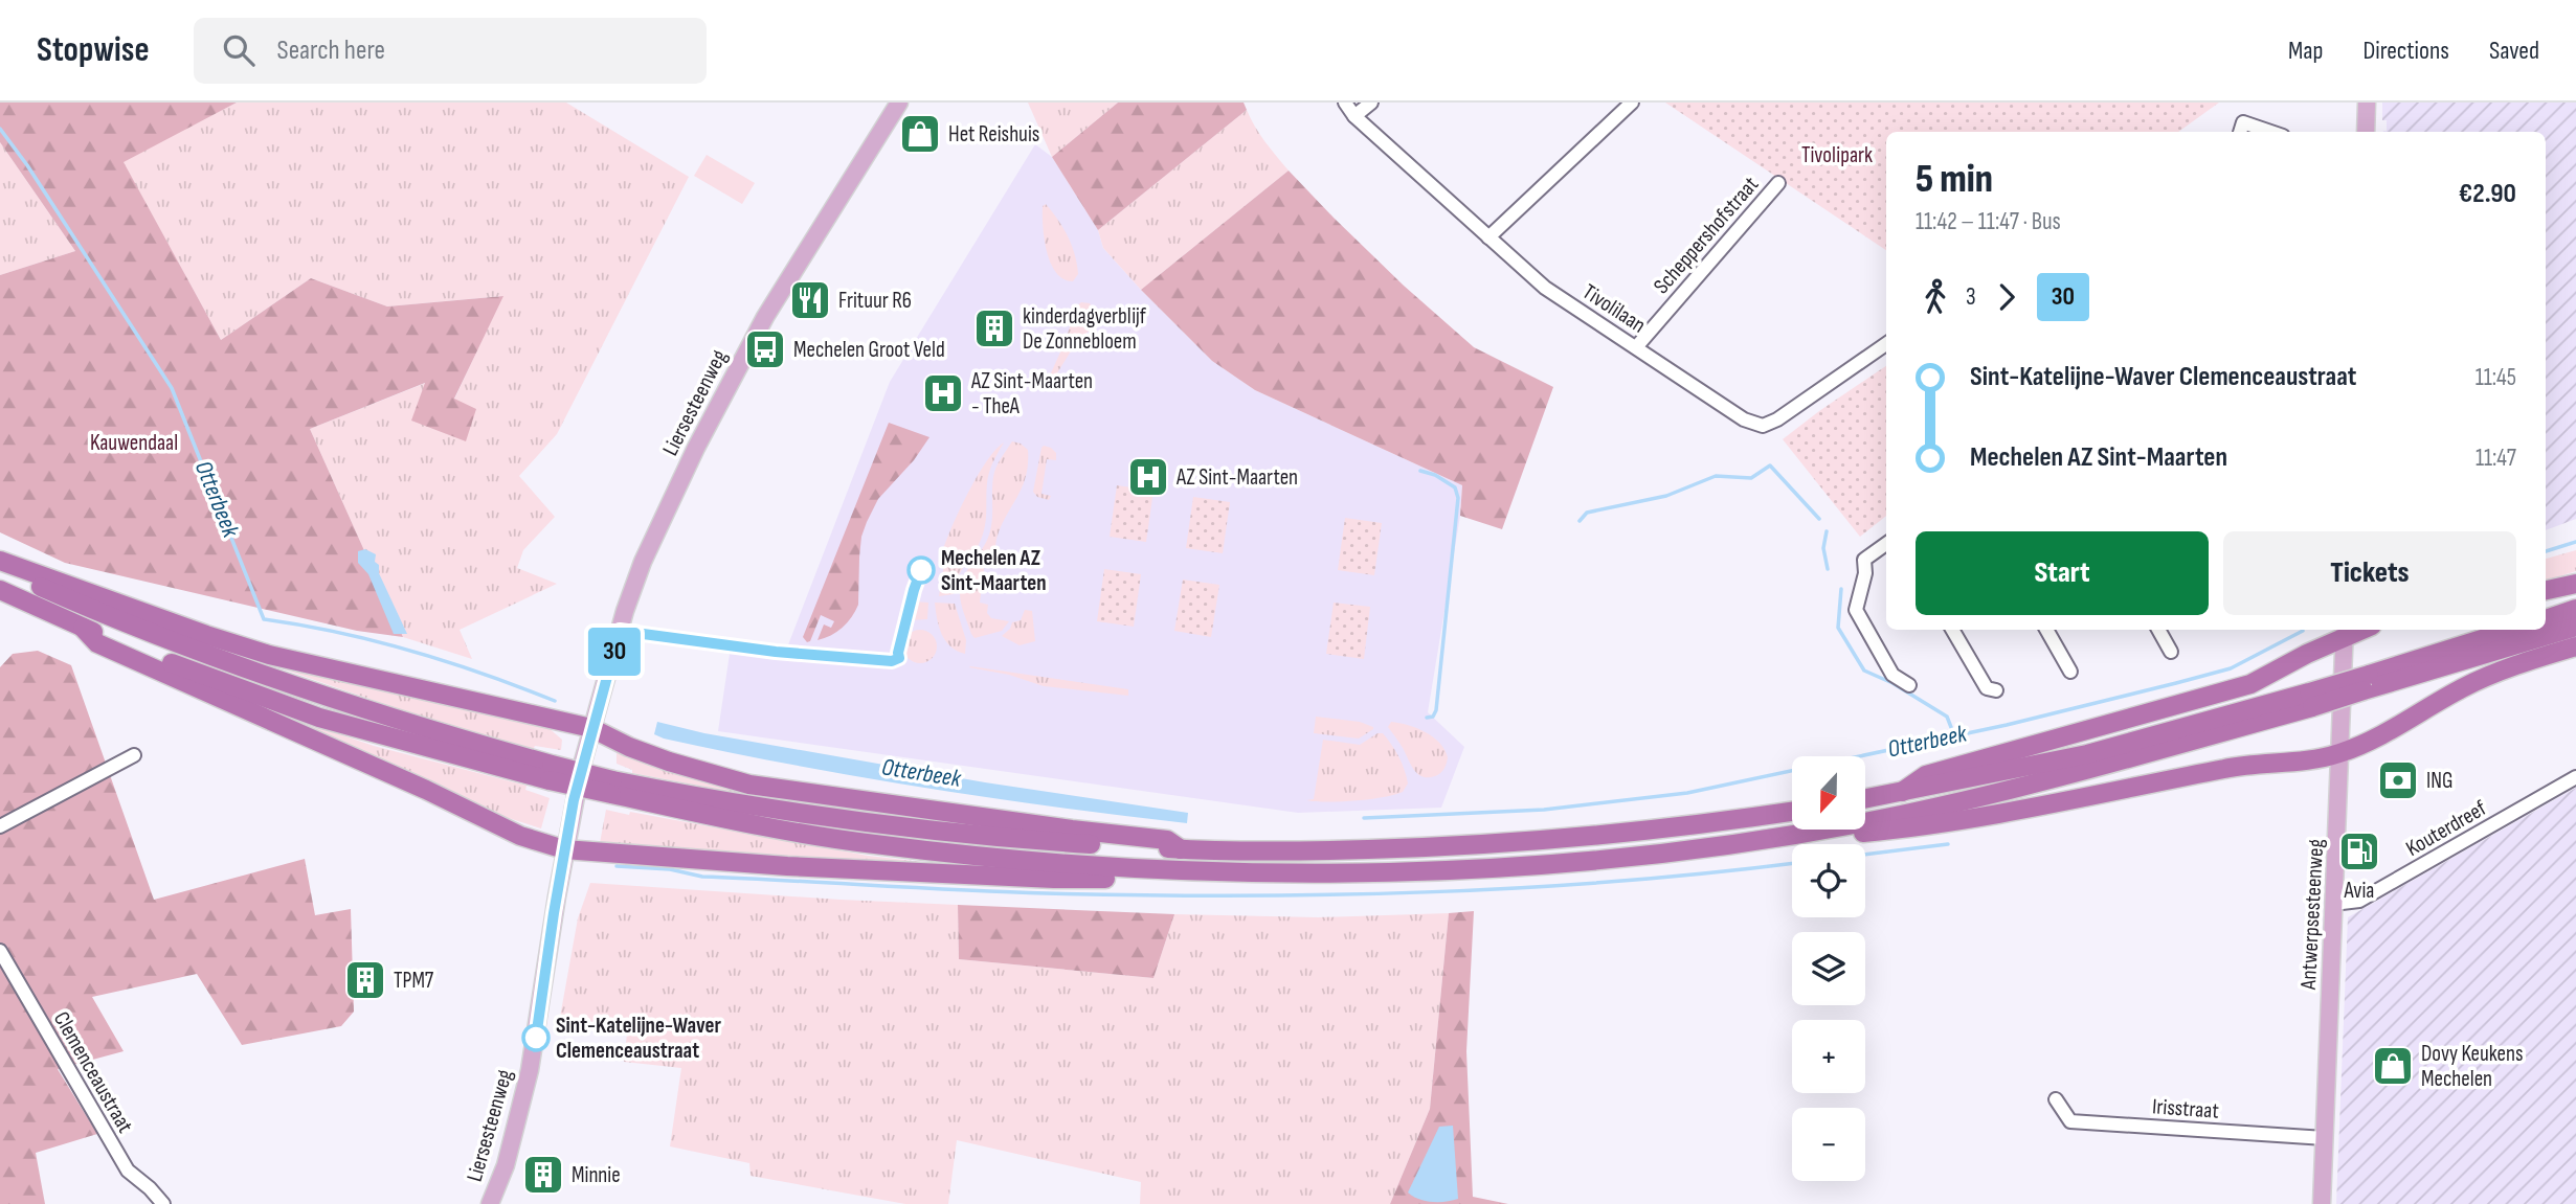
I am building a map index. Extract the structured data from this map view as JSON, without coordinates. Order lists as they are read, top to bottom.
{
  "streets": {
    "main road": ["Liersesteenweg", "Antwerpsesteenweg"],
    "street": [
      "Scheppershofstraat",
      "Tivolilaan",
      "Kouterdreef",
      "Clemenceaustraat",
      "Irisstraat"
    ]
  },
  "crossings": [
    ["Scheppershofstraat", "Tivolilaan"],
    ["Kouterdreef", "Antwerpsesteenweg"],
    ["Antwerpsesteenweg", "Irisstraat"]
  ],
  "water": ["Otterbeek"],
  "parks": ["Tivolipark", "Kauwendaal"],
  "places": {
    "shop": ["Het Reishuis", "Dovy Keukens Mechelen"],
    "restaurant": ["Frituur R6"],
    "building": ["kinderdagverblijf De Zonnebloem", "TPM7", "Minnie"],
    "bus stop": ["Mechelen Groot Veld"],
    "hospital": ["AZ Sint-Maarten - TheA", "AZ Sint-Maarten"],
    "other": ["Mechelen AZ Sint-Maarten", "Sint-Katelijne-Waver Clemenceaustraat"],
    "bank": ["ING"],
    "fuel station": ["Avia"]
  },
  "lines": ["bus line 30"],
  "north": "bottom",
  "page": {
    "header": "Stopwise",
    "search": "Search here",
    "nav": ["Map", "Directions", "Saved"],
    "on_map": "30",
    "heading": ["5 min", "11:42 – 11:47 · Bus", "€2.90"],
    "legs": ["3", "30"],
    "list": [
      {
        "name": "Sint-Katelijne-Waver Clemenceaustraat",
        "value": "11:45"
      },
      {
        "name": "Mechelen AZ Sint-Maarten",
        "value": "11:47"
      }
    ],
    "buttons": ["Start", "Tickets"],
    "map_buttons": ["+", "−"]
  }
}
